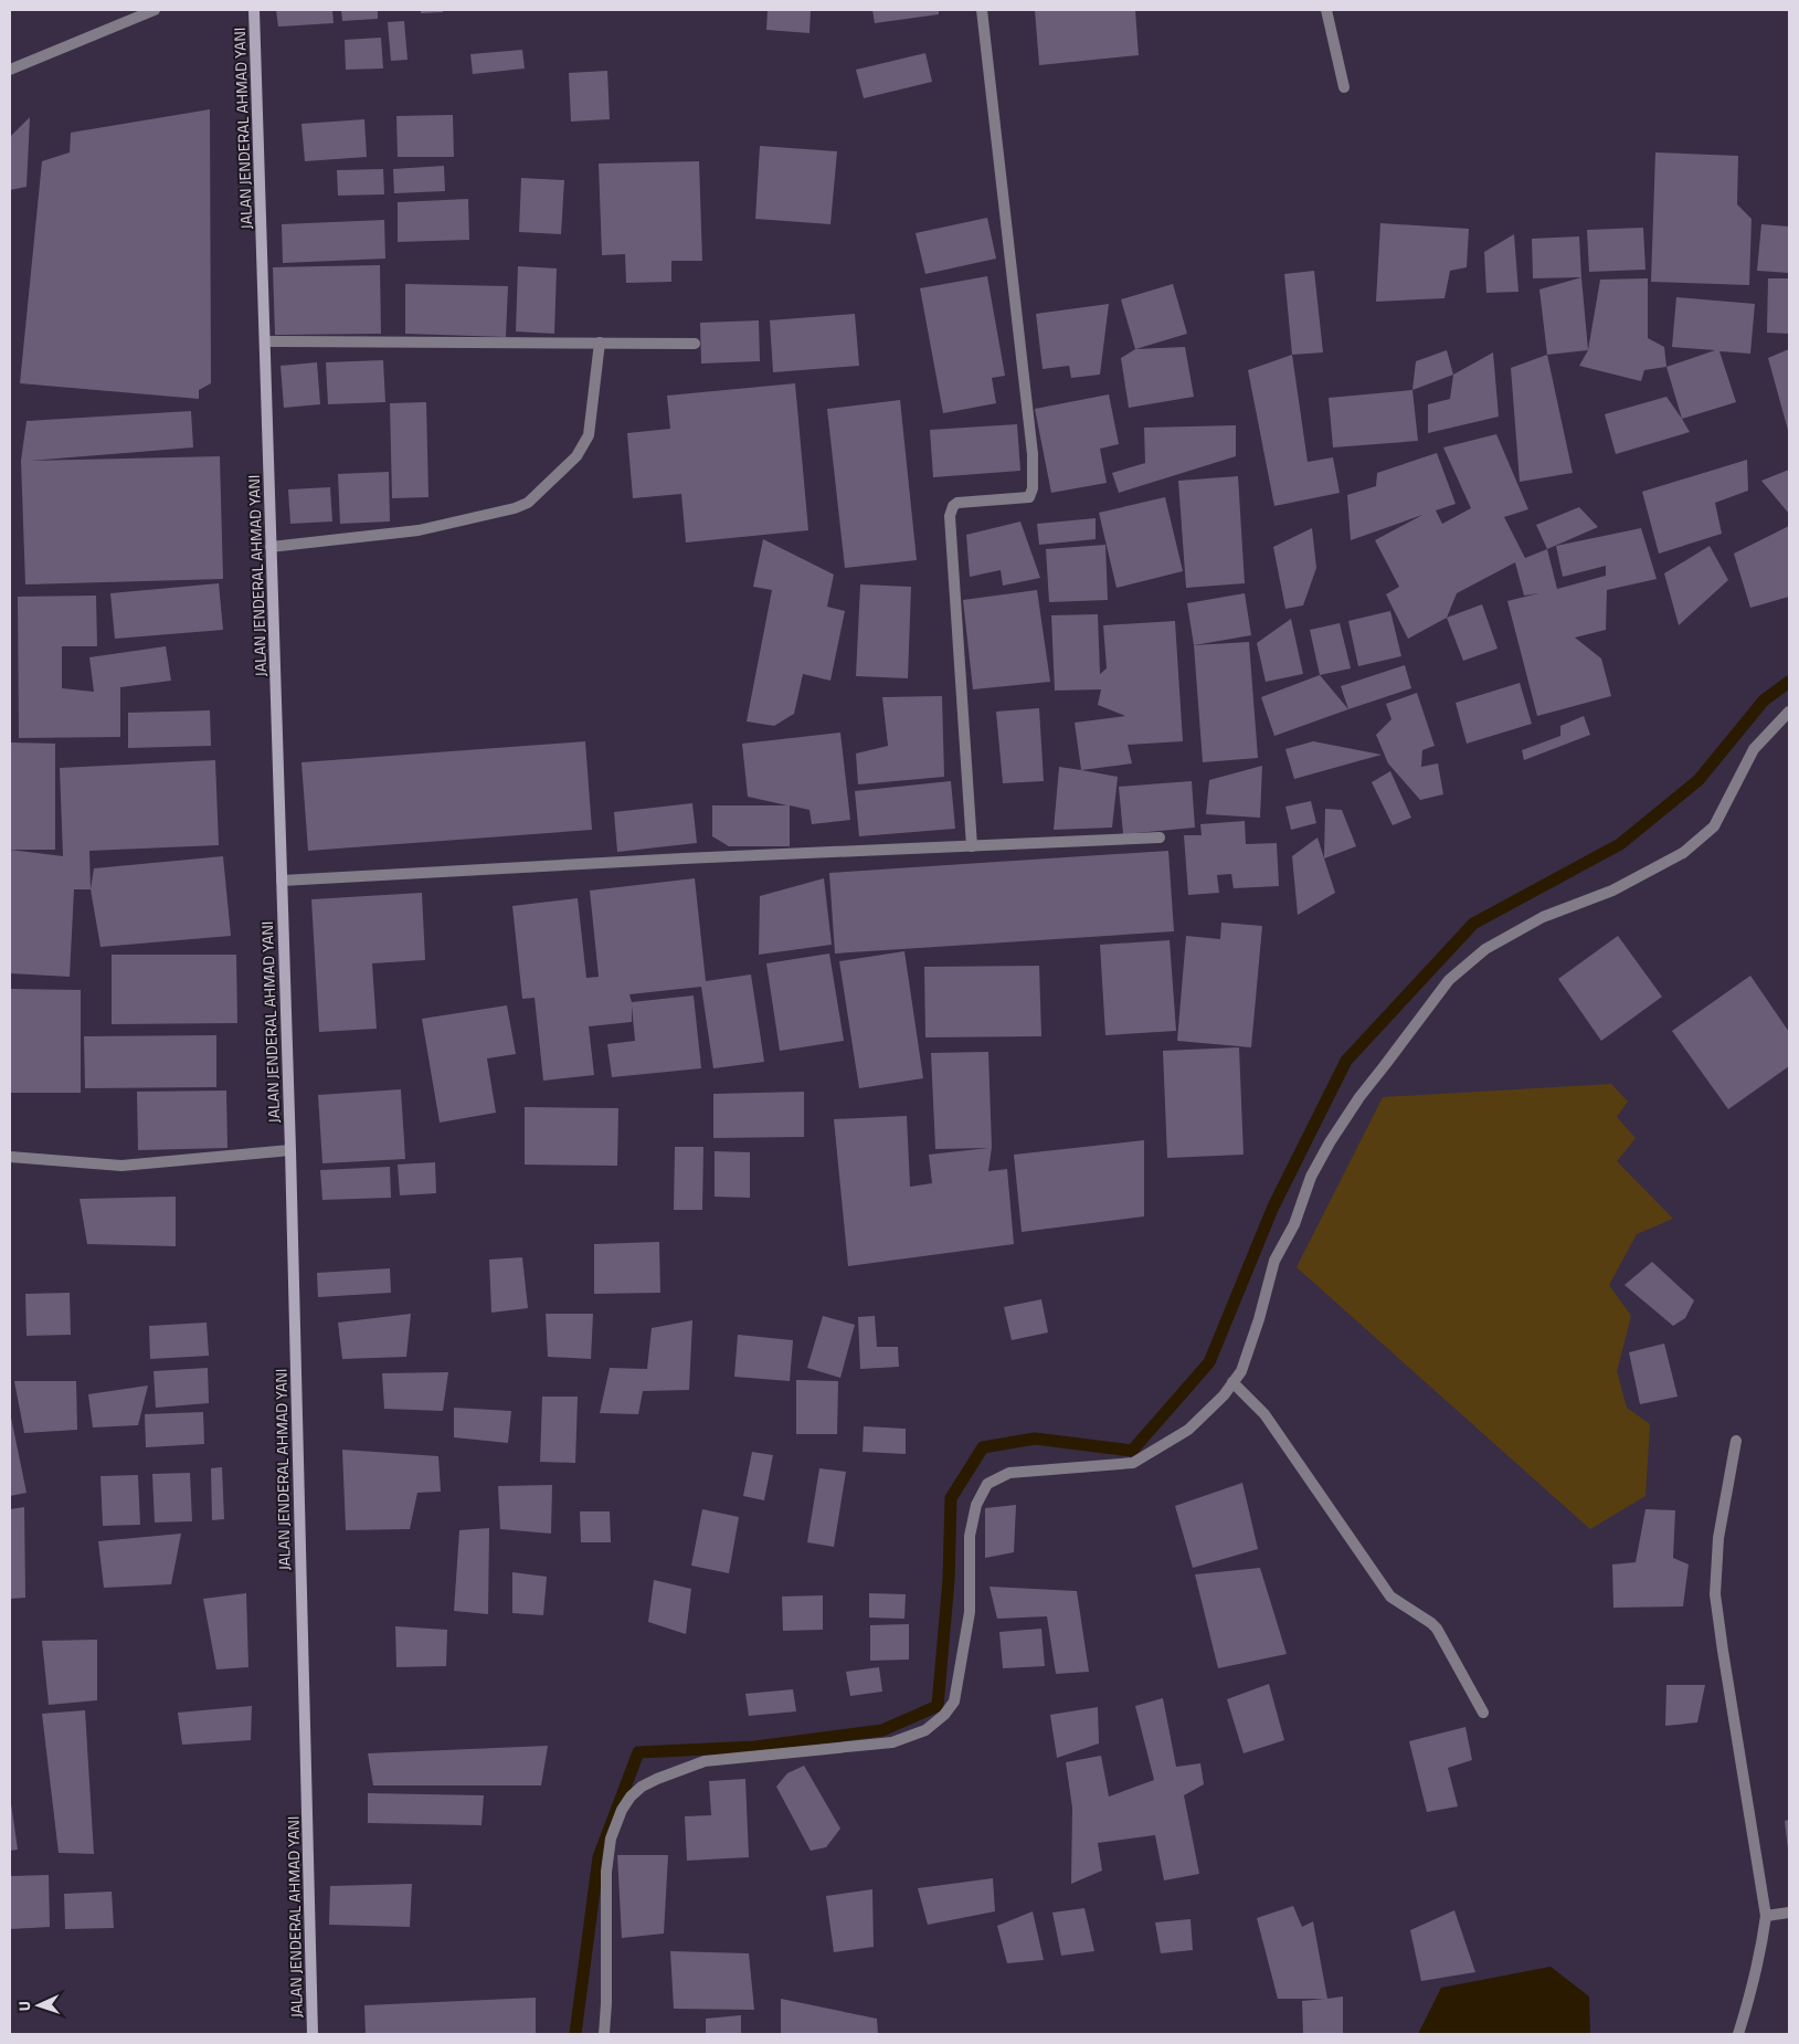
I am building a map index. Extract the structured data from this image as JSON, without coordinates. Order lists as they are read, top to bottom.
{
  "streets": {
    "main road": ["JALAN JENDERAL AHMAD YANI"]
  },
  "north": "left"
}
